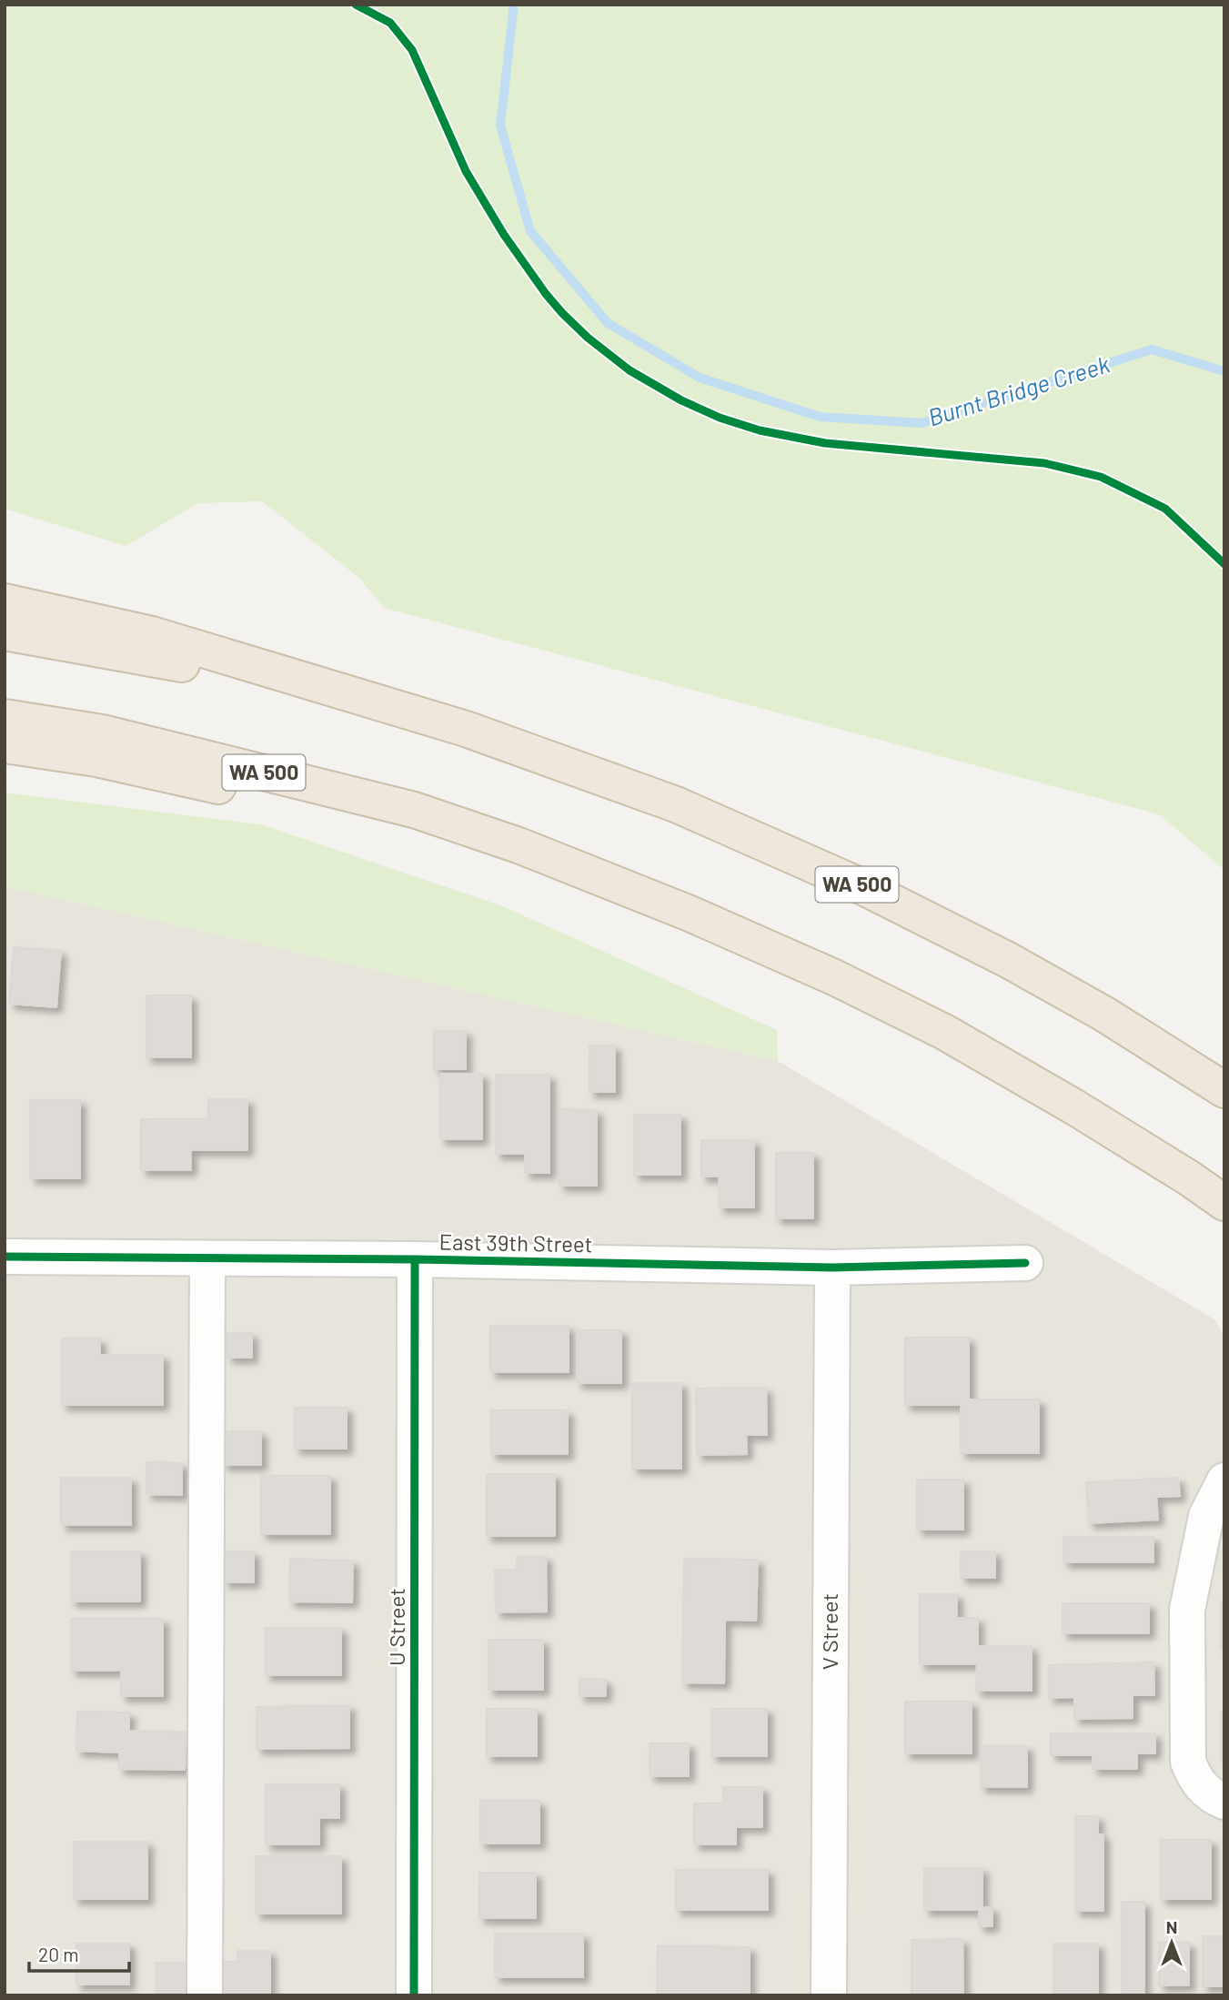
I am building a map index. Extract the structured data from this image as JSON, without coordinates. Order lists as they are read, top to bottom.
{
  "streets": {
    "highway": ["WA 500"],
    "street": ["East 39th Street", "U Street", "V Street"]
  },
  "crossings": [
    ["East 39th Street", "U Street"],
    ["East 39th Street", "V Street"]
  ],
  "water": ["Burnt Bridge Creek"],
  "scale_bar": "20 m",
  "north": "top"
}
